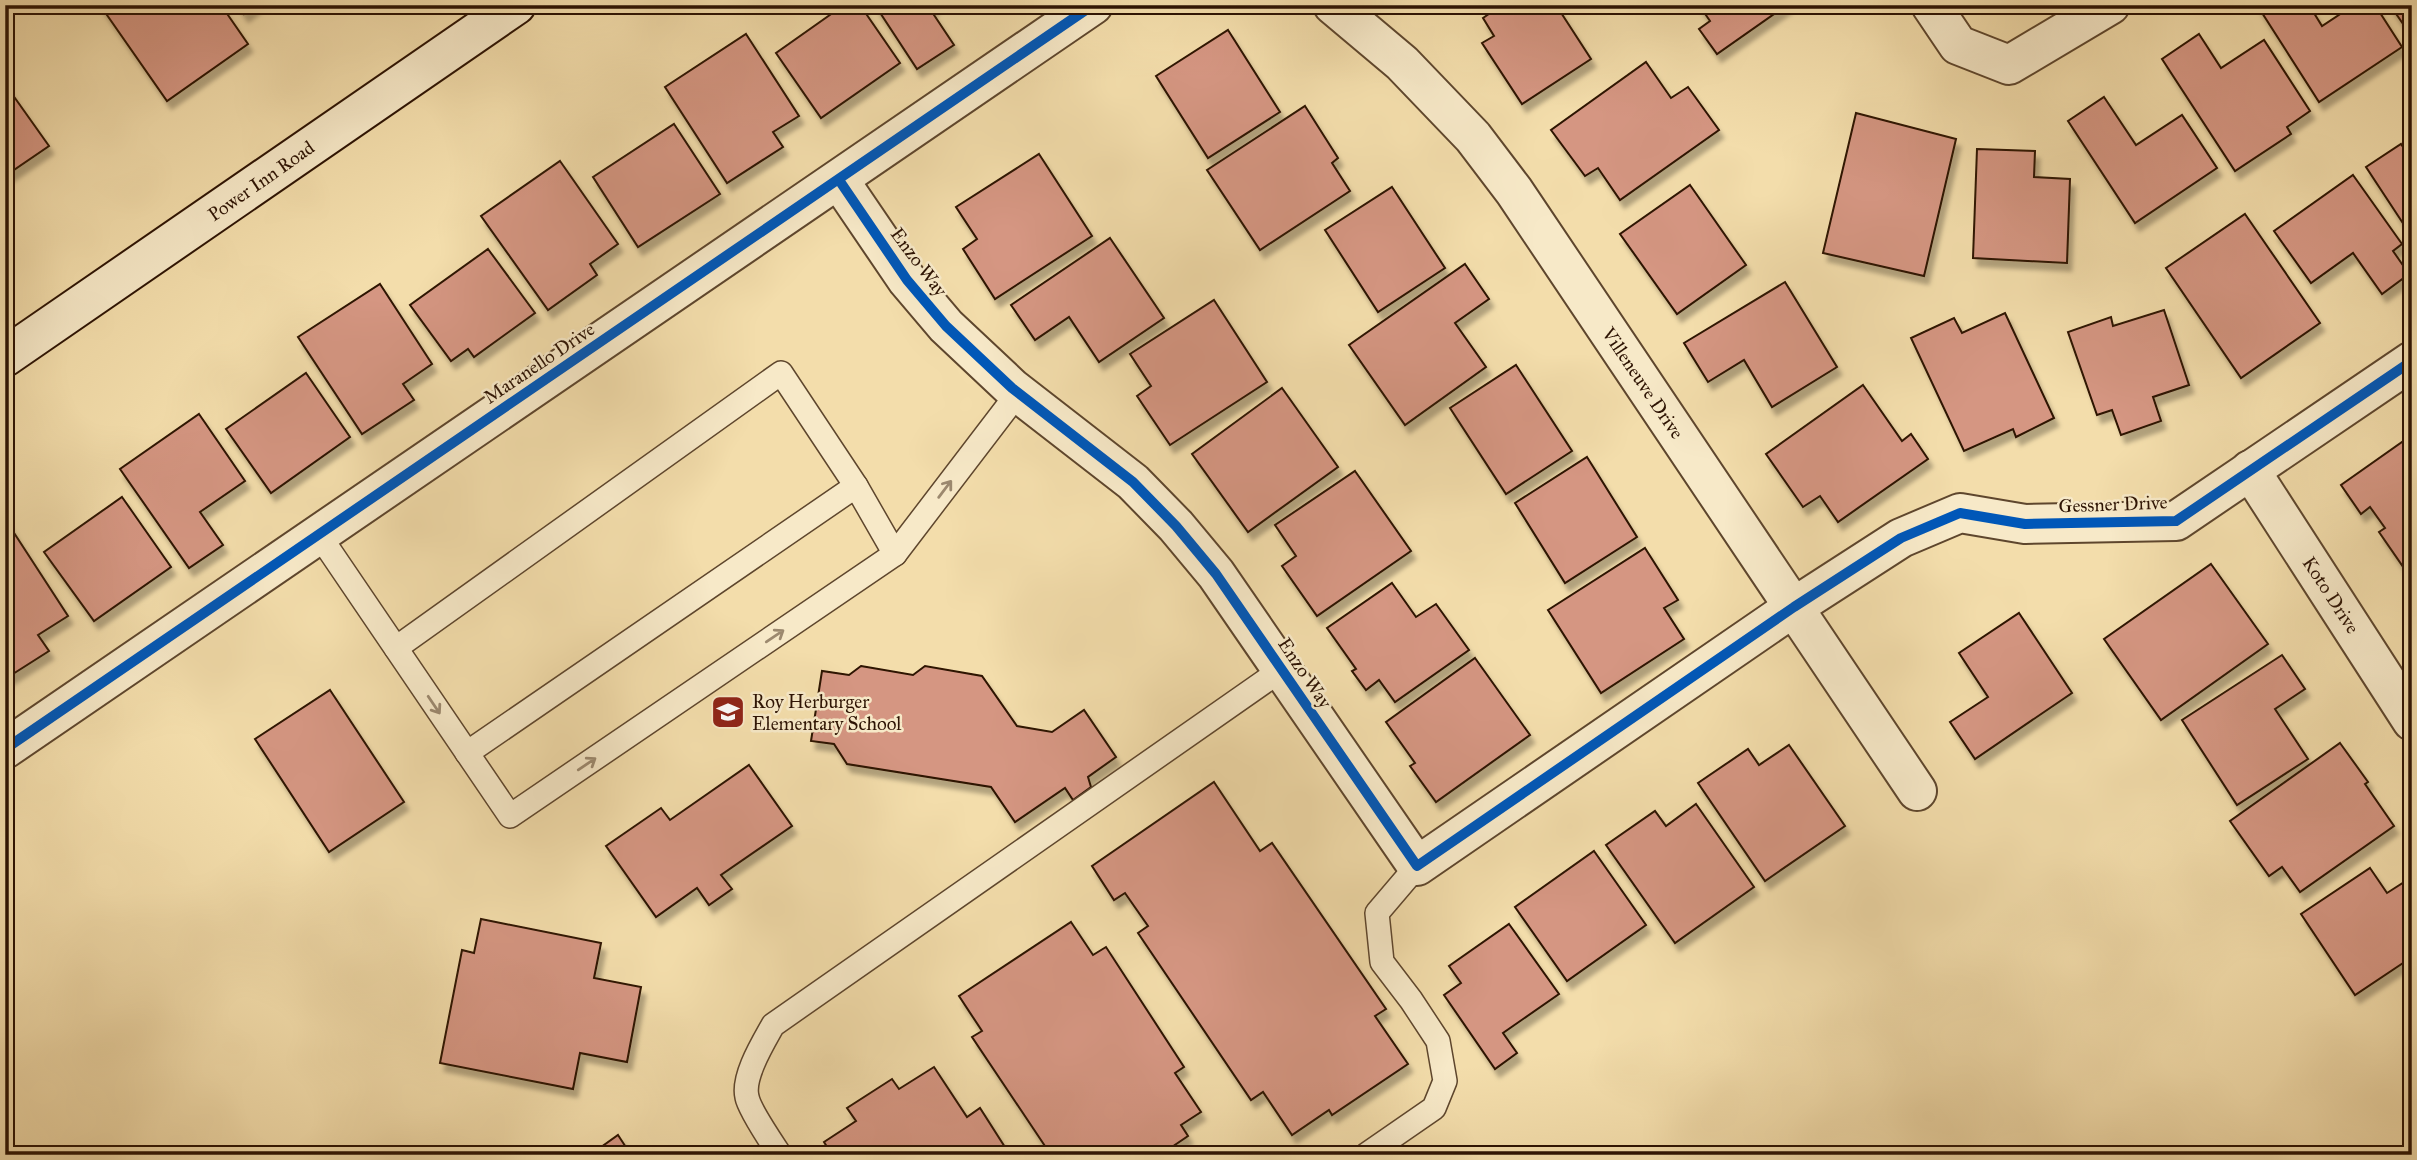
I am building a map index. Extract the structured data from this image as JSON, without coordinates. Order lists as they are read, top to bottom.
{
  "streets": {
    "street": [
      "Power Inn Road",
      "Enzo Way",
      "Maranello Drive",
      "Villeneuve Drive",
      "Gessner Drive",
      "Koto Drive"
    ]
  },
  "crossings": [
    ["Enzo Way", "Maranello Drive"],
    ["Villeneuve Drive", "Gessner Drive"],
    ["Gessner Drive", "Koto Drive"]
  ],
  "places": {
    "school or university": ["Roy Herburger Elementary School"]
  }
}
